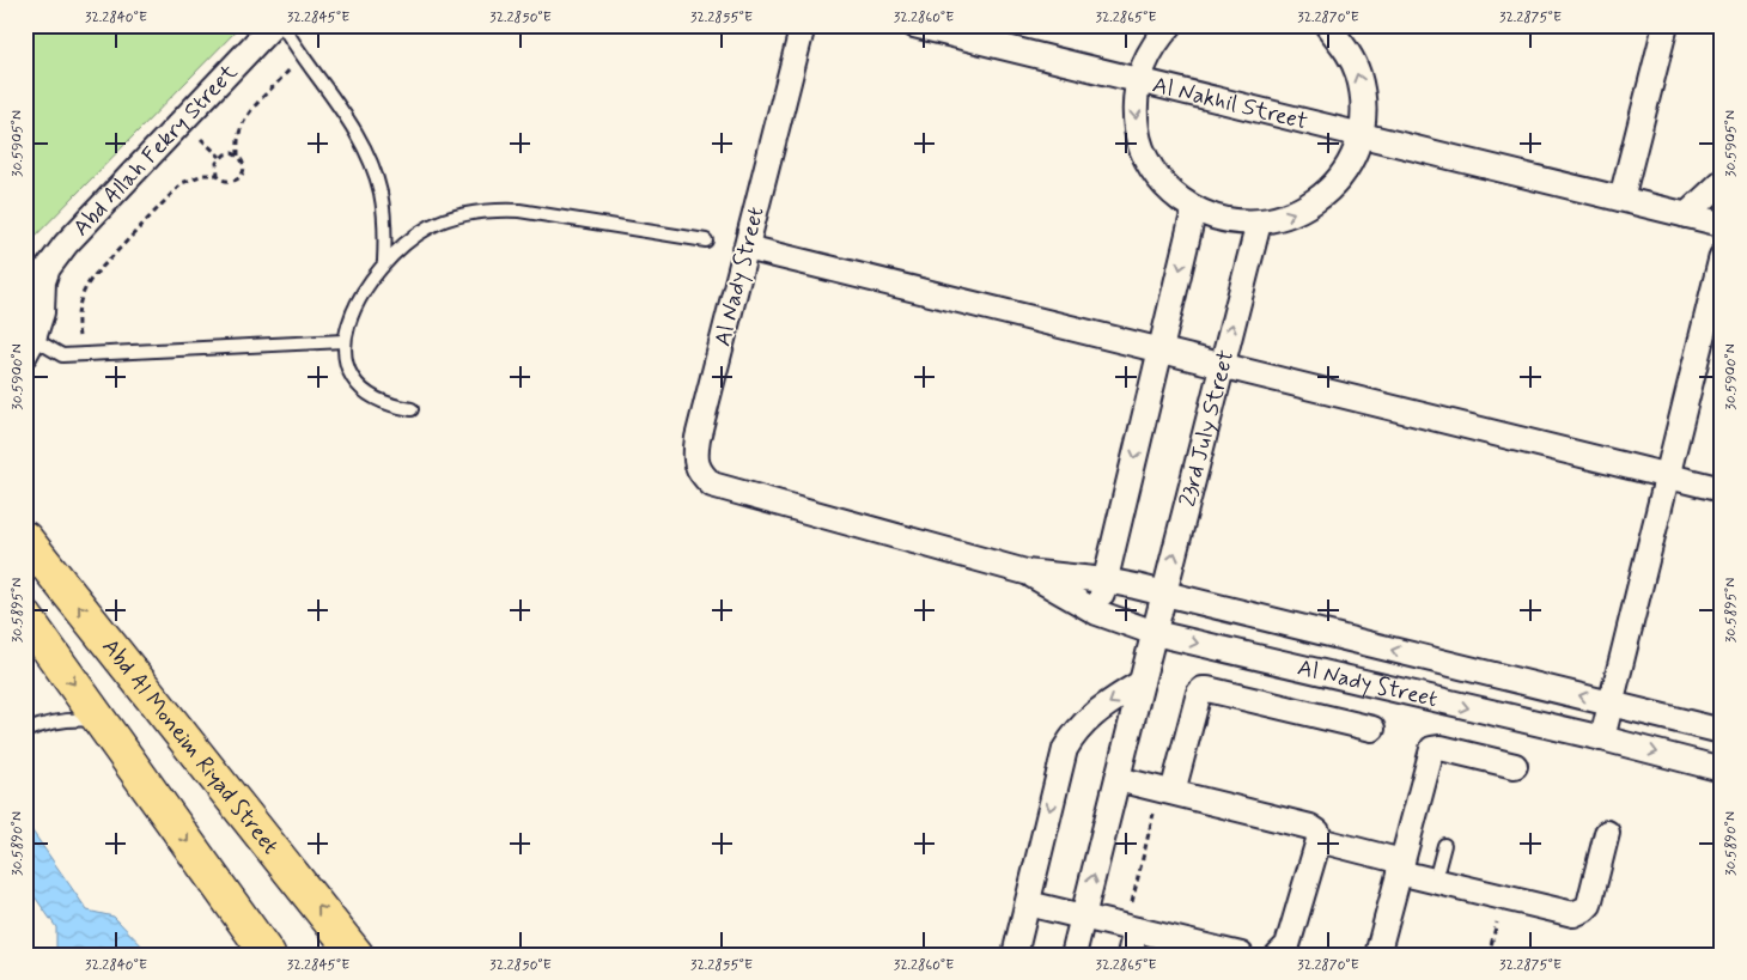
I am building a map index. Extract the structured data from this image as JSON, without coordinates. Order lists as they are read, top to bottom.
{
  "streets": {
    "highway": ["Abd Al Moneim Riyad Street"],
    "street": [
      "Al Nakhil Street",
      "Abd Allah Fekry Street",
      "Al Nady Street",
      "23rd July Street"
    ]
  },
  "crossings": [
    ["Al Nady Street", "23rd July Street"]
  ],
  "coordinates": [
    "32.2840°E",
    "32.2845°E",
    "32.2850°E",
    "32.2855°E",
    "32.2860°E",
    "32.2865°E",
    "32.2870°E",
    "32.2875°E",
    "30.5905°N",
    "30.5900°N",
    "30.5895°N",
    "30.5890°N"
  ]
}
